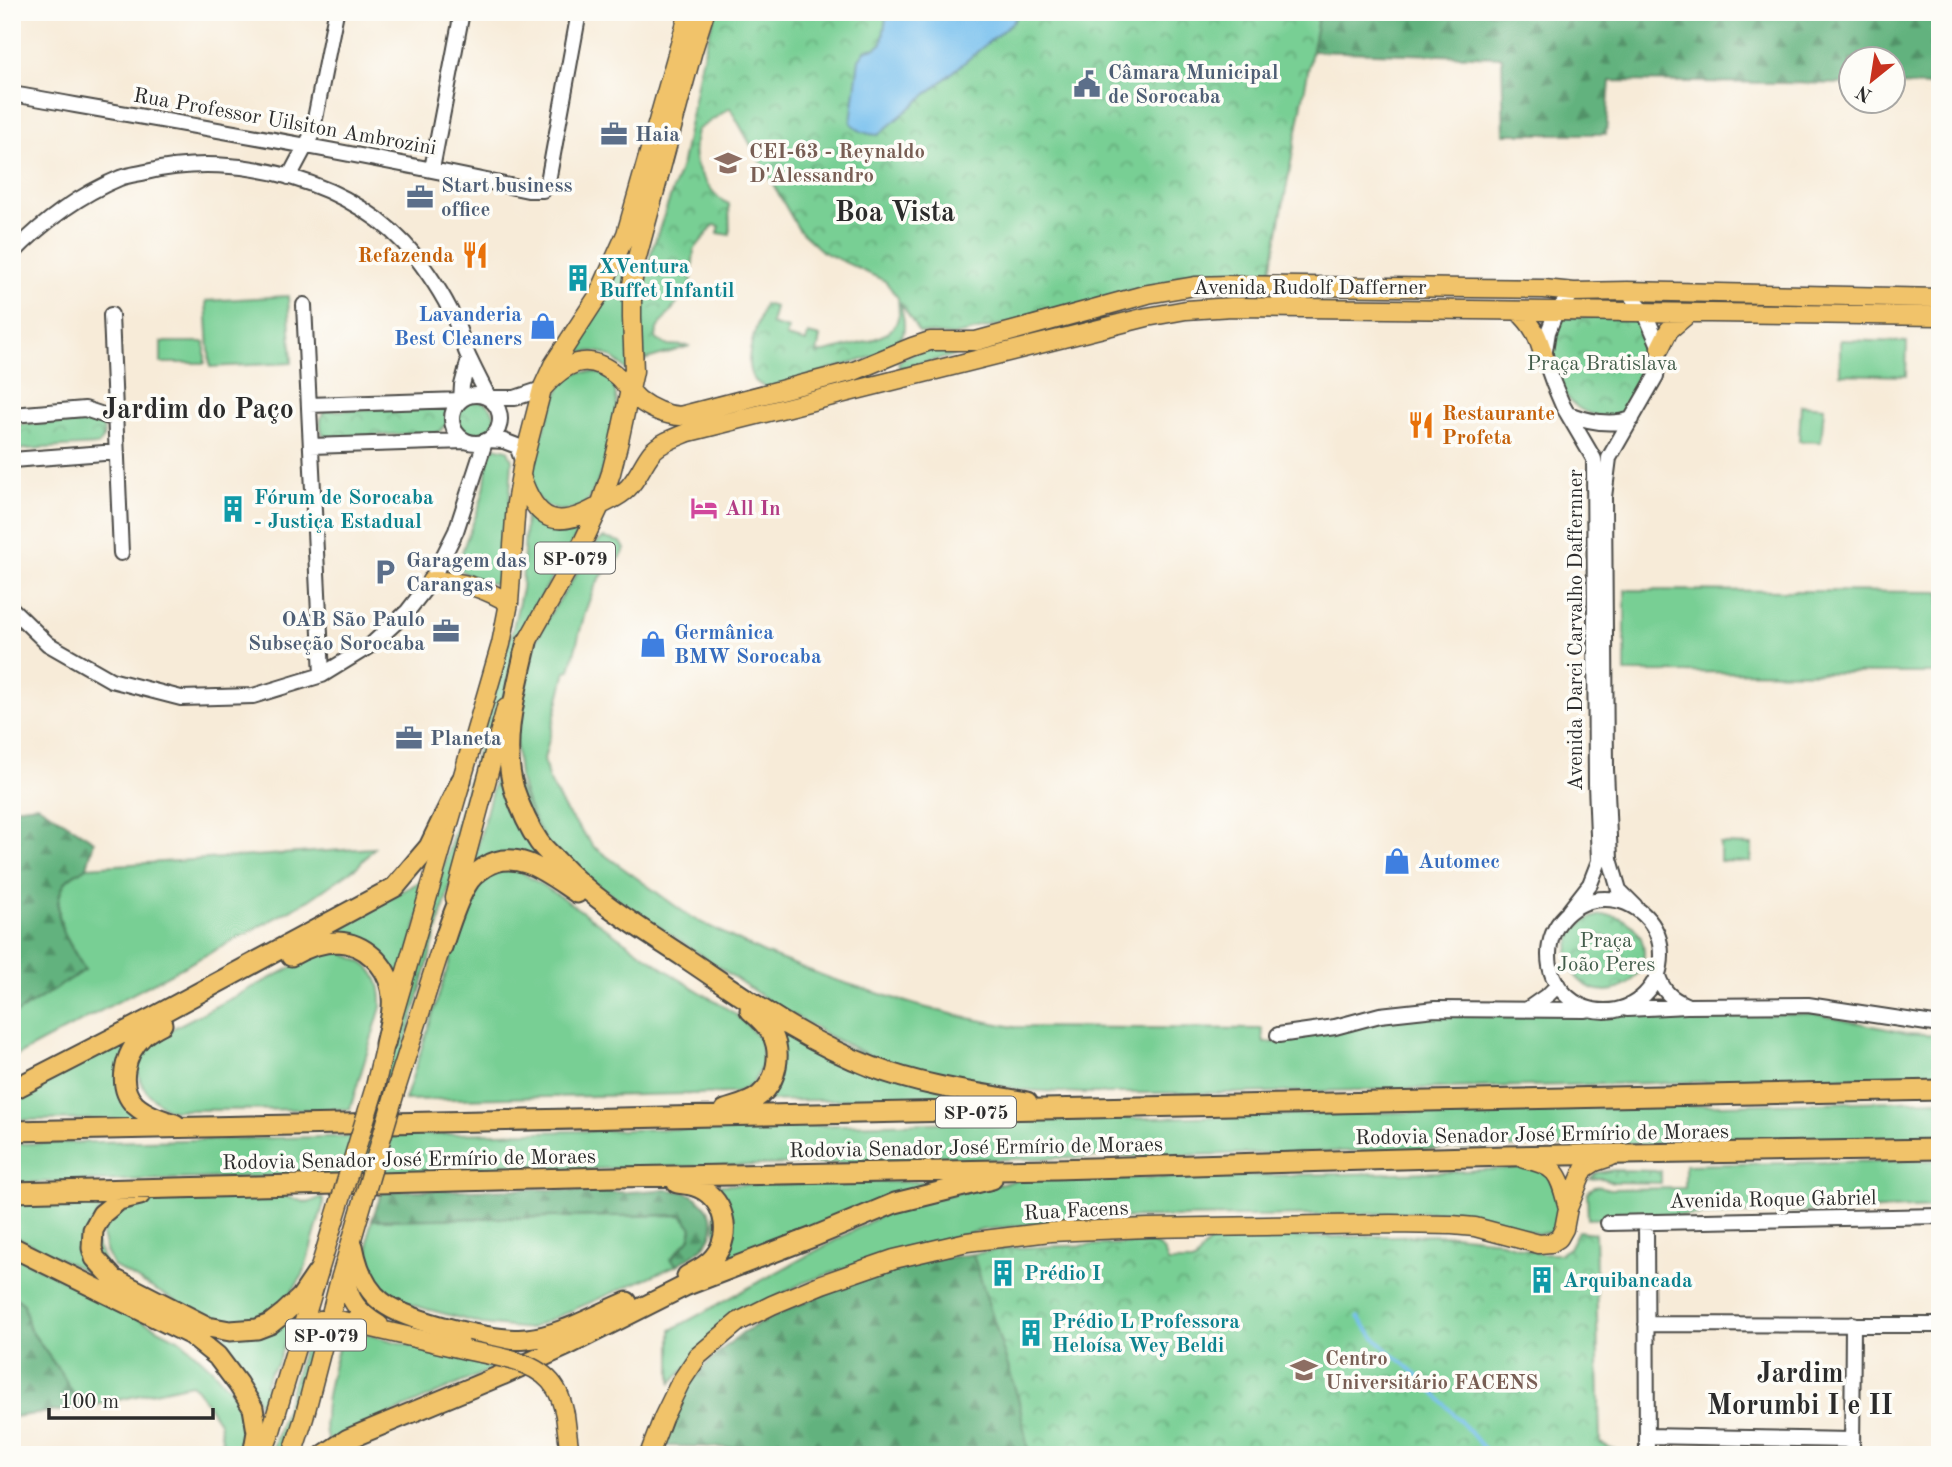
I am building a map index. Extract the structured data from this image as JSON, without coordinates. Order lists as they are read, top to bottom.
{
  "streets": {
    "highway": ["SP-075", "Rodovia Senador José Ermírio de Moraes"],
    "main road": ["Avenida Rudolf Dafferner", "SP-079", "Rua Facens"],
    "street": ["Rua Professor Uilsiton Ambrozini", "Avenida Darci Carvalho Daffernner", "Avenida Roque Gabriel"]
  },
  "crossings": [
    ["Avenida Rudolf Dafferner", "SP-079"],
    ["Avenida Rudolf Dafferner", "Avenida Darci Carvalho Daffernner"],
    ["Rodovia Senador José Ermírio de Moraes", "Rua Facens"]
  ],
  "districts": ["Boa Vista", "Jardim do Paço", "Jardim Morumbi I e II"],
  "parks": ["Praça Bratislava", "Praça João Peres"],
  "places": {
    "public building": ["Câmara Municipal de Sorocaba"],
    "office": [
      "Haia",
      "Start business office",
      "OAB São Paulo Subseção Sorocaba",
      "Planeta"
    ],
    "school or university": ["CEI-63 - Reynaldo D'Alessandro", "Centro Universitário FACENS"],
    "restaurant": ["Refazenda", "Restaurante Profeta"],
    "building": [
      "XVentura Buffet Infantil",
      "Fórum de Sorocaba - Justiça Estadual",
      "Prédio I",
      "Arquibancada",
      "Prédio L Professora Heloísa Wey Beldi"
    ],
    "shop": ["Lavanderia Best Cleaners", "Germânica BMW Sorocaba", "Automec"],
    "hotel": ["All In"],
    "parking": ["Garagem das Carangas"]
  },
  "scale_bar": "100 m",
  "north": "bottom left"
}
